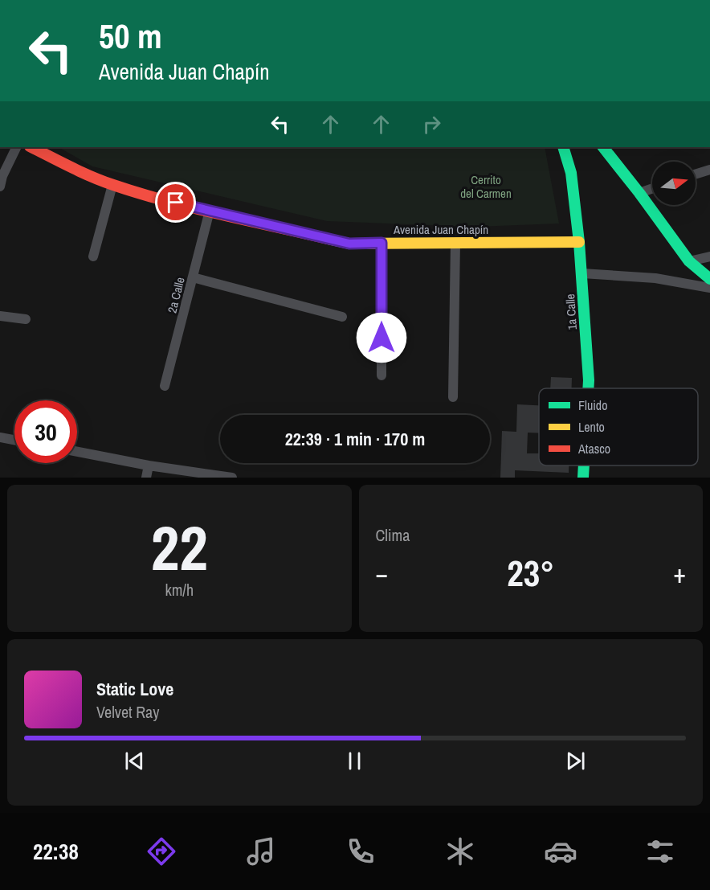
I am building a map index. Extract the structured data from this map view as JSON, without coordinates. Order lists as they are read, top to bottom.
{
  "streets": {
    "street": ["Avenida Juan Chapín", "2a Calle", "1a Calle"]
  },
  "crossings": [
    ["Avenida Juan Chapín", "2a Calle"],
    ["Avenida Juan Chapín", "1a Calle"]
  ],
  "parks": ["Cerrito del Carmen"],
  "legend": ["Fluido", "Lento", "Atasco"],
  "north": "right",
  "page": {
    "turn": ["50 m", "Avenida Juan Chapín"],
    "limit": "30",
    "trip": "22:39 · 1 min · 170 m",
    "tile": [
      ["22", "km/h"],
      "Clima"
    ],
    "heat": ["−", "23°", "+"],
    "song": ["Static Love", "Velvet Ray"],
    "tabs": "22:38"
  }
}
